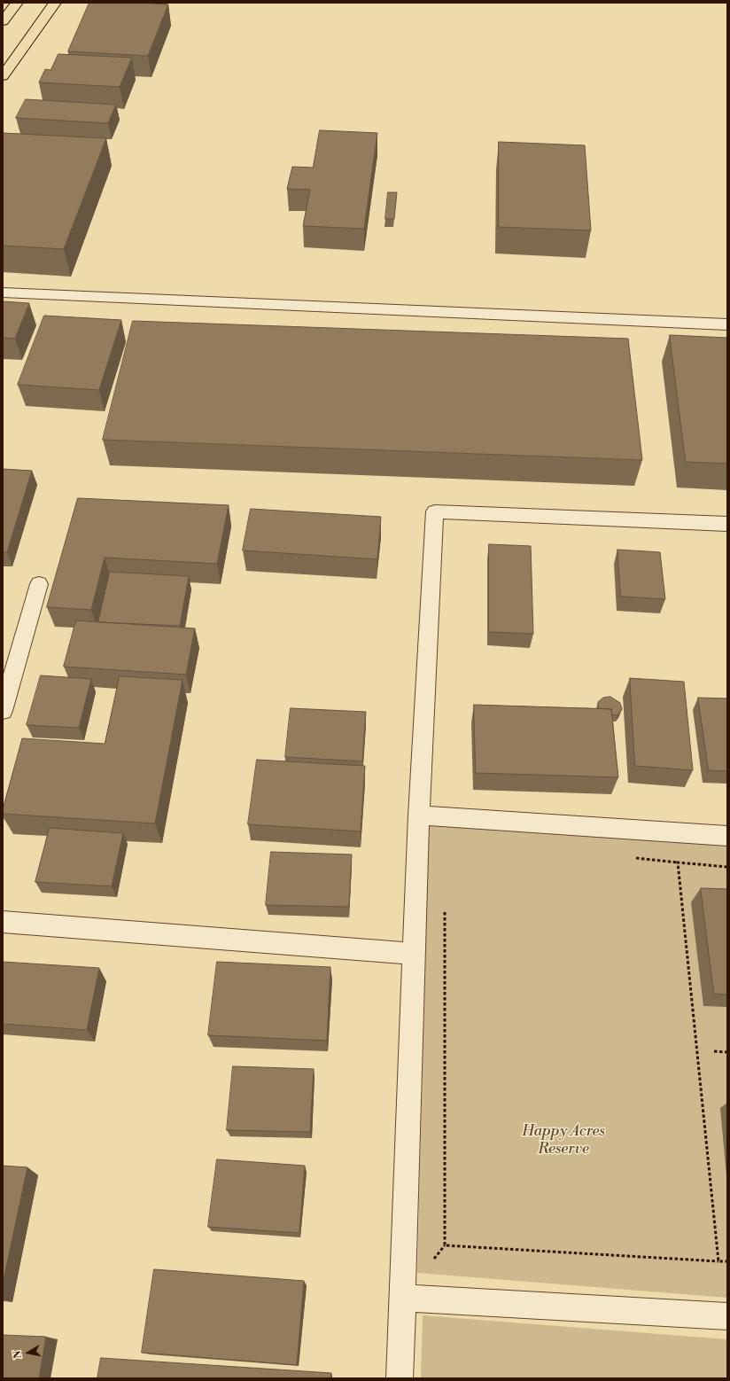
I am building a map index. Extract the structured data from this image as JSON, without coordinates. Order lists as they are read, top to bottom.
{
  "parks": ["Happy Acres Reserve"],
  "north": "left"
}
